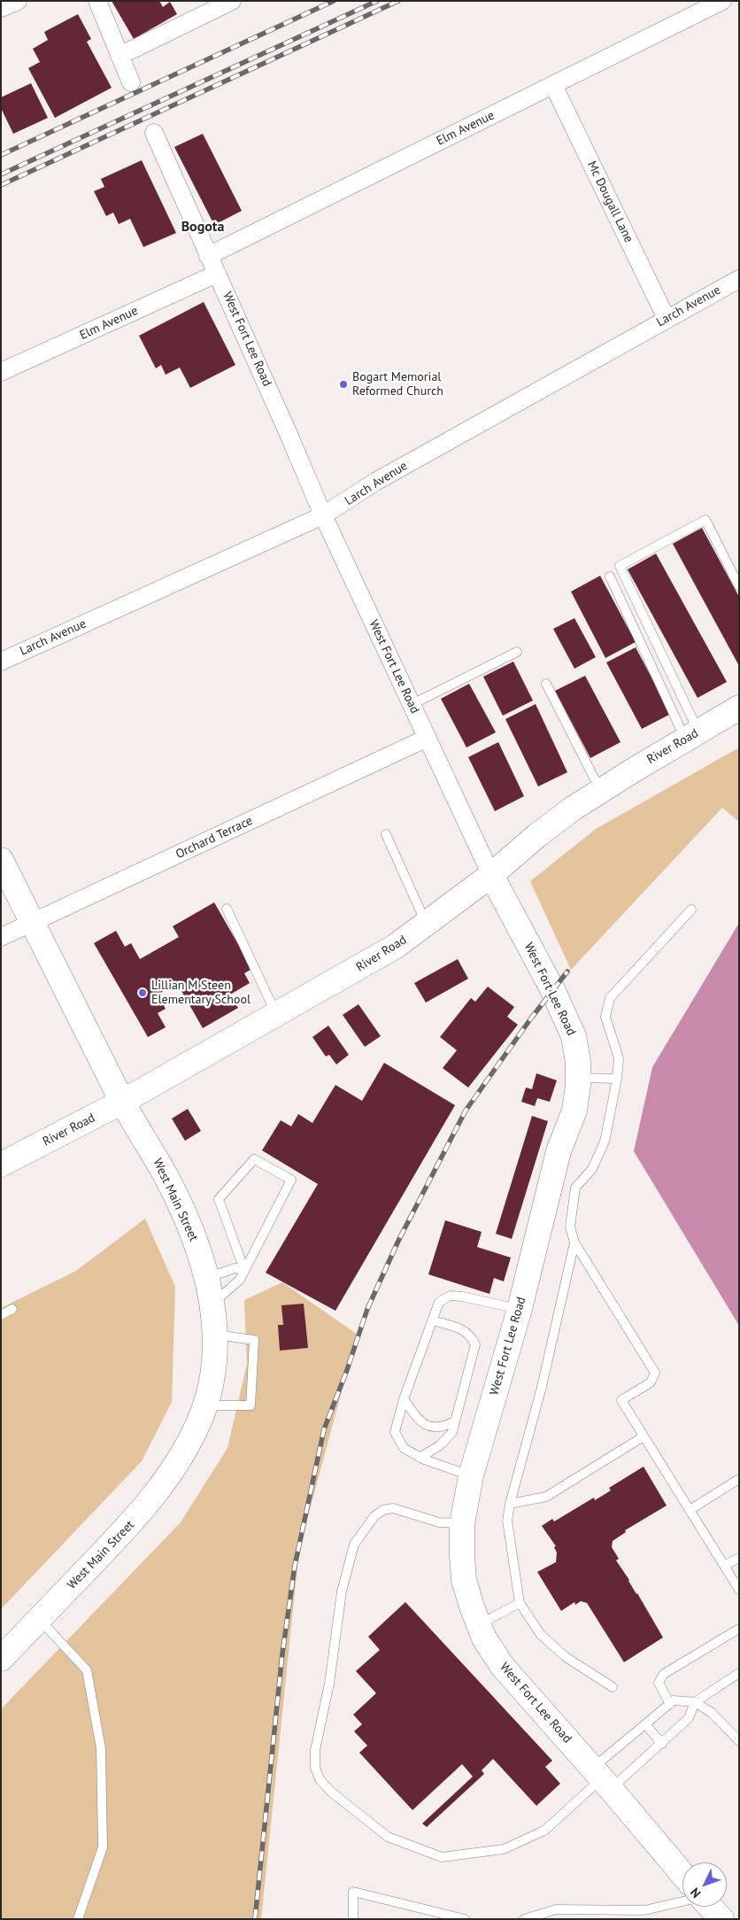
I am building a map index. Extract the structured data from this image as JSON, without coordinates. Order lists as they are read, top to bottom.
{
  "streets": {
    "main road": ["West Fort Lee Road", "River Road", "West Main Street"],
    "street": [
      "Elm Avenue",
      "Mc Dougall Lane",
      "Larch Avenue",
      "Orchard Terrace"
    ]
  },
  "crossings": [
    ["Elm Avenue", "Mc Dougall Lane"],
    ["Elm Avenue", "West Fort Lee Road"],
    ["Mc Dougall Lane", "Larch Avenue"],
    ["Larch Avenue", "West Fort Lee Road"],
    ["West Fort Lee Road", "River Road"],
    ["West Fort Lee Road", "Orchard Terrace"],
    ["River Road", "West Main Street"],
    ["Orchard Terrace", "West Main Street"]
  ],
  "districts": ["Bogota"],
  "places": ["Bogart Memorial Reformed Church", "Lillian M Steen Elementary School"],
  "north": "bottom left"
}
